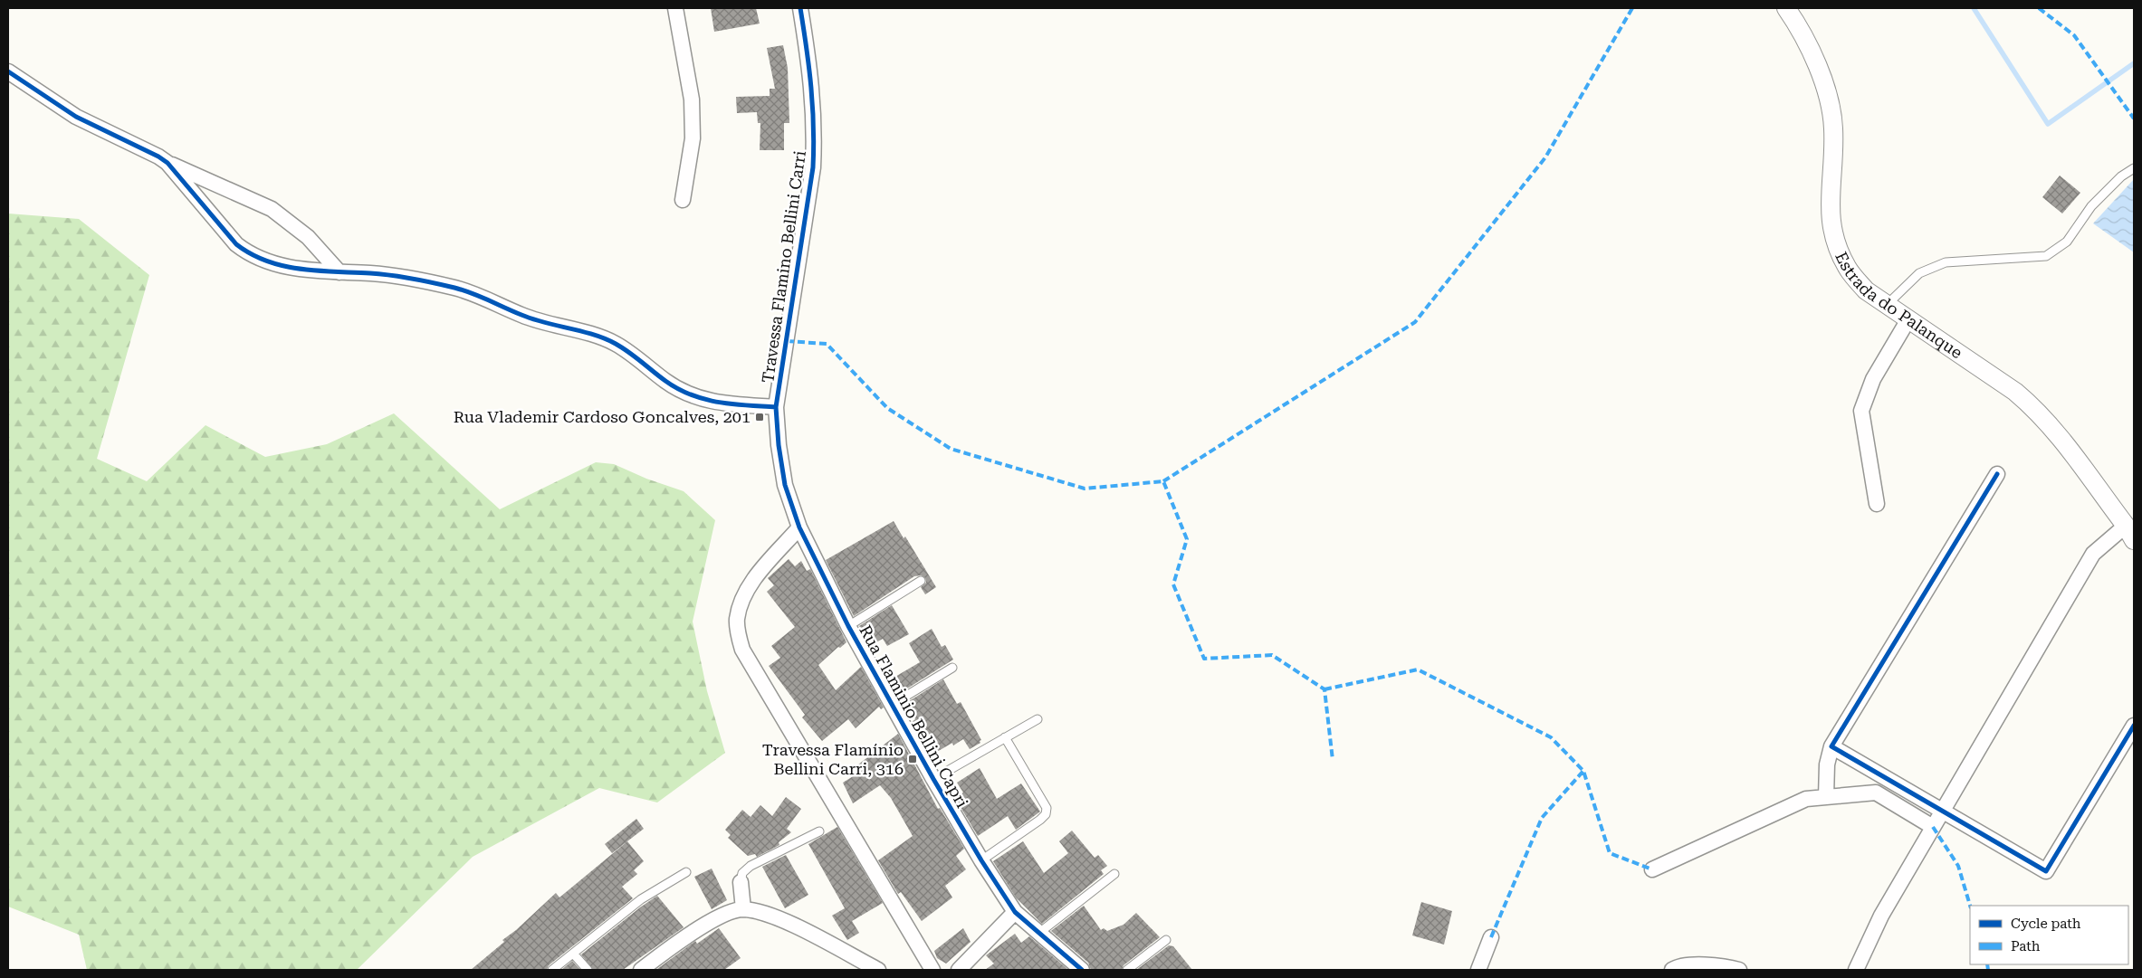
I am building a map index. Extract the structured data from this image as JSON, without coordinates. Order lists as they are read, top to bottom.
{
  "streets": {
    "street": ["Travessa Flamino Bellini Carri", "Estrada do Palanque", "Rua Flaminio Bellini Capri"]
  },
  "crossings": [
    ["Travessa Flamino Bellini Carri", "Rua Flaminio Bellini Capri"]
  ],
  "places": {
    "transit": ["Rua Vlademir Cardoso Goncalves, 201", "Travessa Flamínio Bellini Carri, 316"]
  },
  "legend": ["Cycle path", "Path"]
}
